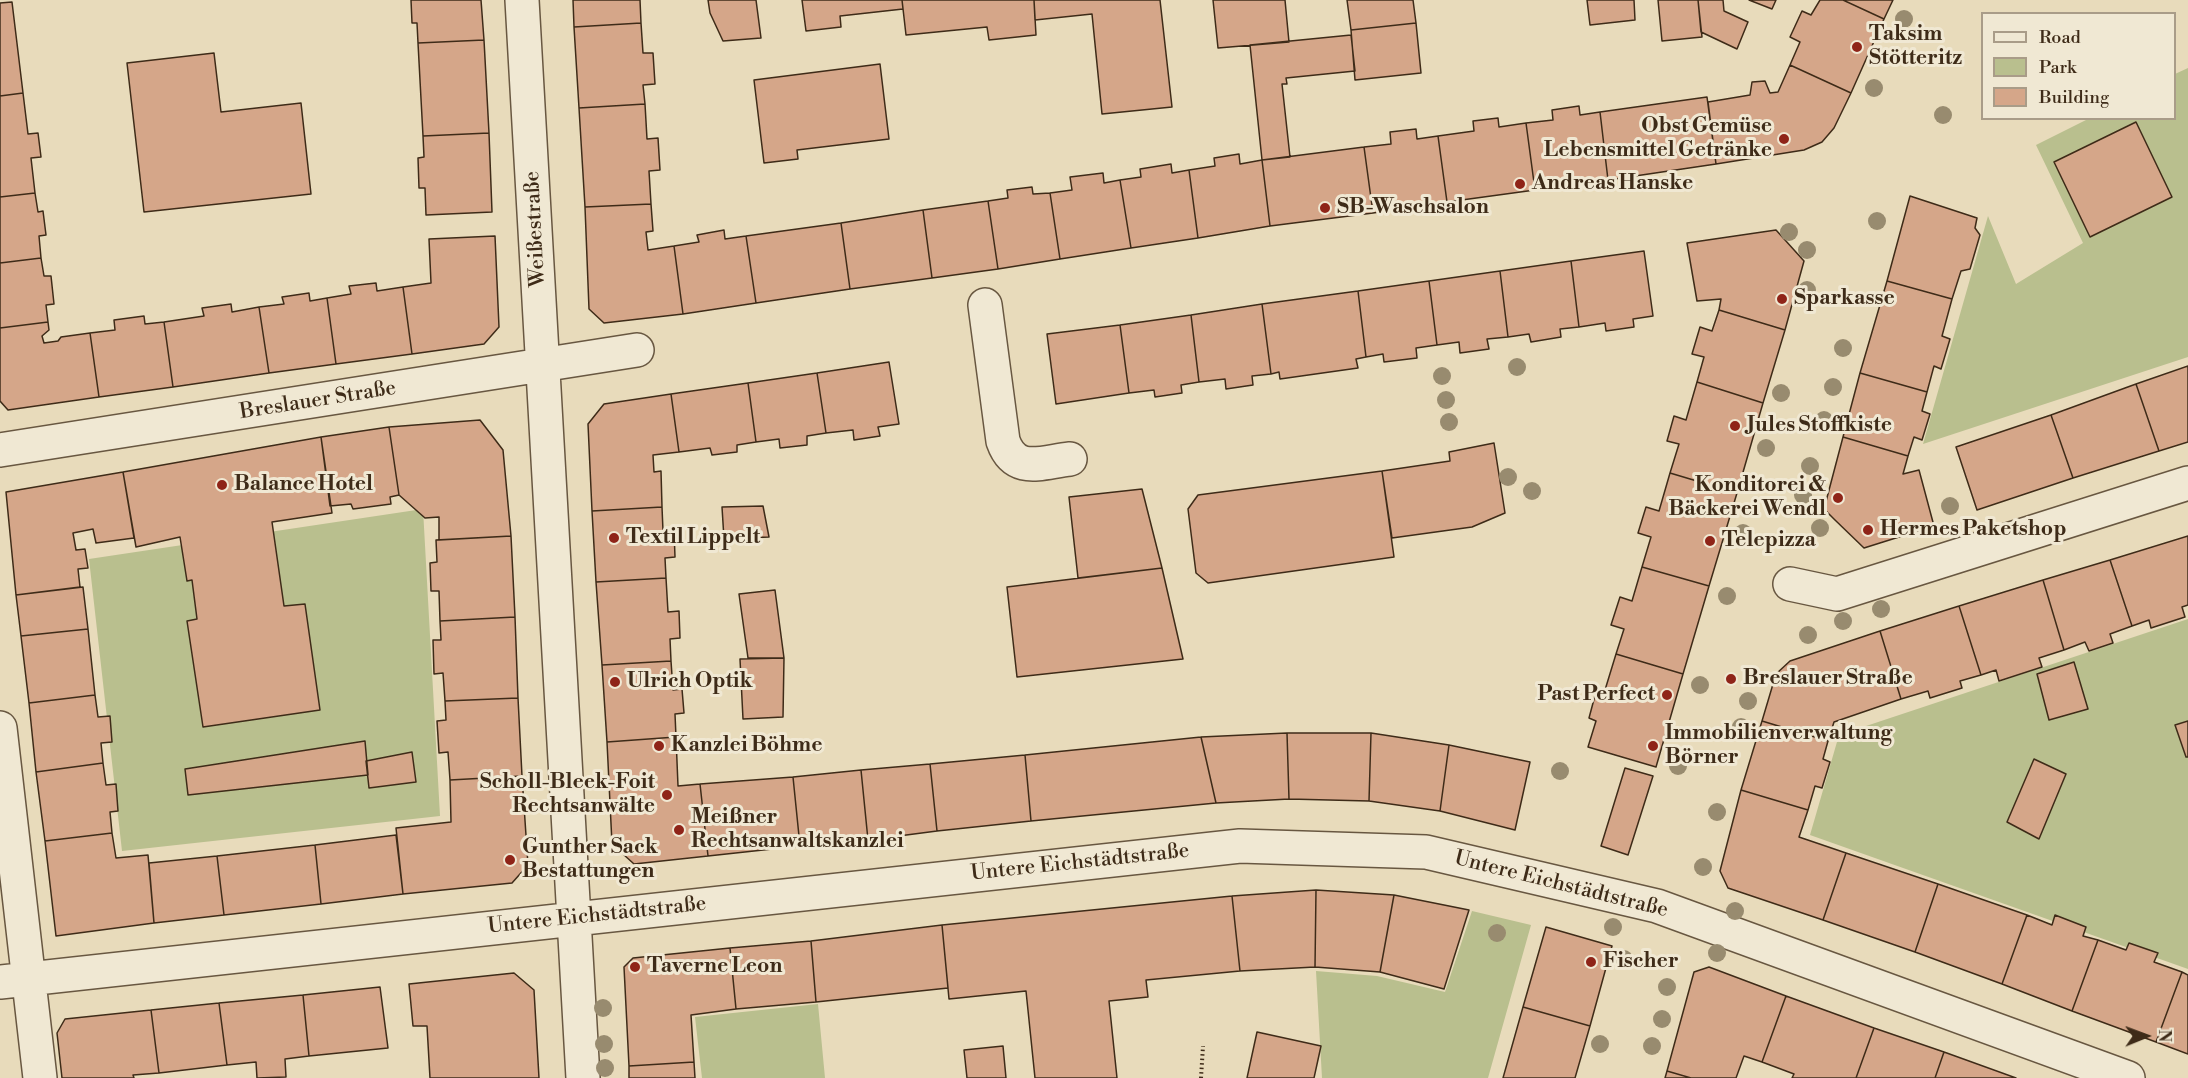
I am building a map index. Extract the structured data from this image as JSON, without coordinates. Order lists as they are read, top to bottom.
{
  "streets": {
    "street": ["Weißestraße", "Breslauer Straße", "Untere Eichstädtstraße"]
  },
  "crossings": [
    ["Weißestraße", "Breslauer Straße"],
    ["Weißestraße", "Untere Eichstädtstraße"]
  ],
  "places": [
    "Taksim Stötteritz",
    "Obst Gemüse Lebensmittel Getränke",
    "Andreas Hanske",
    "SB-Waschsalon",
    "Sparkasse",
    "Jules Stoffkiste",
    "Balance Hotel",
    "Konditorei & Bäckerei Wendl",
    "Hermes Paketshop",
    "Textil Lippelt",
    "Telepizza",
    "Breslauer Straße",
    "Ulrich Optik",
    "Past Perfect",
    "Kanzlei Böhme",
    "Immobilienverwaltung Börner",
    "Scholl-Bleek-Foit Rechtsanwälte",
    "Meißner Rechtsanwaltskanzlei",
    "Gunther Sack Bestattungen",
    "Fischer",
    "Taverne Leon"
  ],
  "legend": ["Road", "Park", "Building"],
  "north": "right"
}
